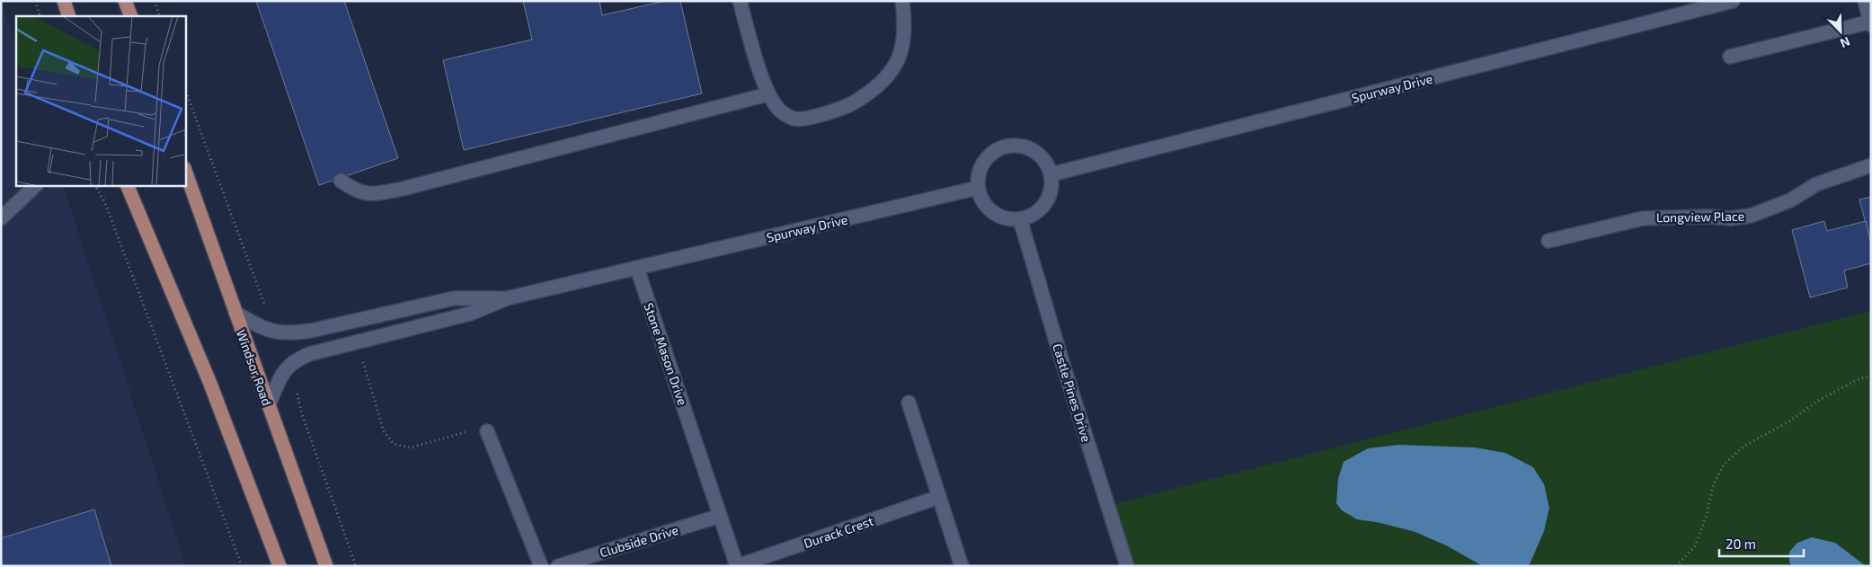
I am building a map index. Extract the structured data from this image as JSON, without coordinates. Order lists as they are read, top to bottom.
{
  "streets": {
    "main road": ["Windsor Road"],
    "street": [
      "Spurway Drive",
      "Longview Place",
      "Stone Mason Drive",
      "Castle Pines Drive",
      "Durack Crest",
      "Clubside Drive"
    ]
  },
  "crossings": [
    ["Spurway Drive", "Stone Mason Drive"],
    ["Spurway Drive", "Castle Pines Drive"],
    ["Stone Mason Drive", "Durack Crest"],
    ["Stone Mason Drive", "Clubside Drive"]
  ],
  "scale_bar": "20 m",
  "north": "bottom right"
}
